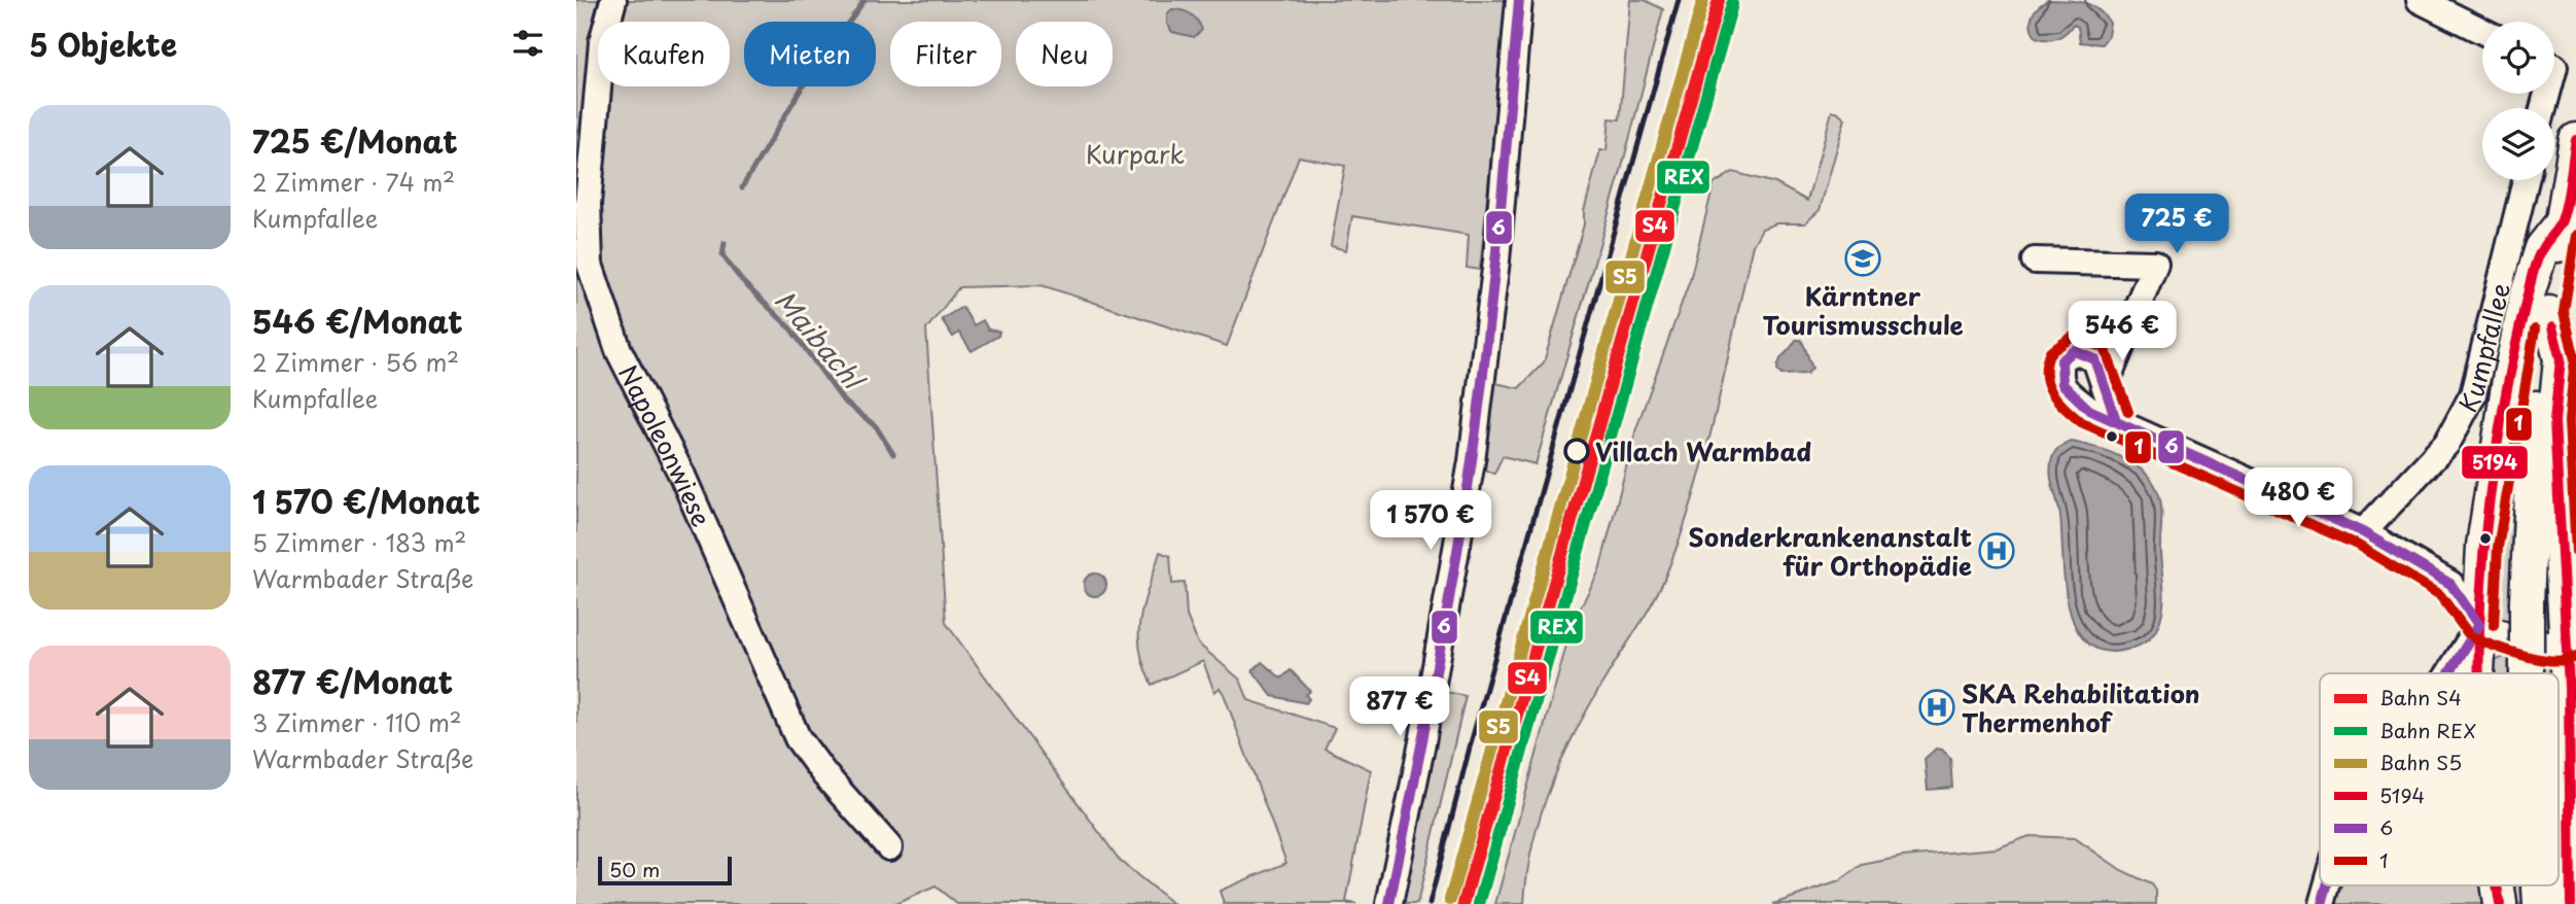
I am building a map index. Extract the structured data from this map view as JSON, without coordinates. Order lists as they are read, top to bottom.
{
  "streets": {
    "street": ["Kumpfallee", "Napoleonwiese"]
  },
  "water": ["Maibachl"],
  "parks": ["Kurpark"],
  "places": {
    "school or university": ["Kärntner Tourismusschule"],
    "other": ["Villach Warmbad"],
    "hospital": ["Sonderkrankenanstalt für Orthopädie", "SKA Rehabilitation Thermenhof"]
  },
  "lines": [
    "rail line S4",
    "rail line S5",
    "transit line 6",
    "rail line REX",
    "transit line 5194",
    "transit line 1"
  ],
  "legend": [
    "Bahn S4",
    "Bahn REX",
    "Bahn S5",
    "5194",
    "6",
    "1"
  ],
  "scale_bar": "50 m",
  "page": {
    "heading": "5 Objekte",
    "chip": [
      "Kaufen",
      "Mieten",
      "Filter",
      "Neu"
    ],
    "list": [
      {
        "name": "725 €/Monat",
        "note": "2 Zimmer · 74 m² · Kumpfallee"
      },
      {
        "name": "546 €/Monat",
        "note": "2 Zimmer · 56 m² · Kumpfallee"
      },
      {
        "name": "1 570 €/Monat",
        "note": "5 Zimmer · 183 m² · Warmbader Straße"
      },
      {
        "name": "877 €/Monat",
        "note": "3 Zimmer · 110 m² · Warmbader Straße"
      }
    ],
    "price": [
      "725 €",
      "546 €",
      "480 €",
      "1 570 €",
      "877 €"
    ],
    "scale": "50 m"
  }
}
